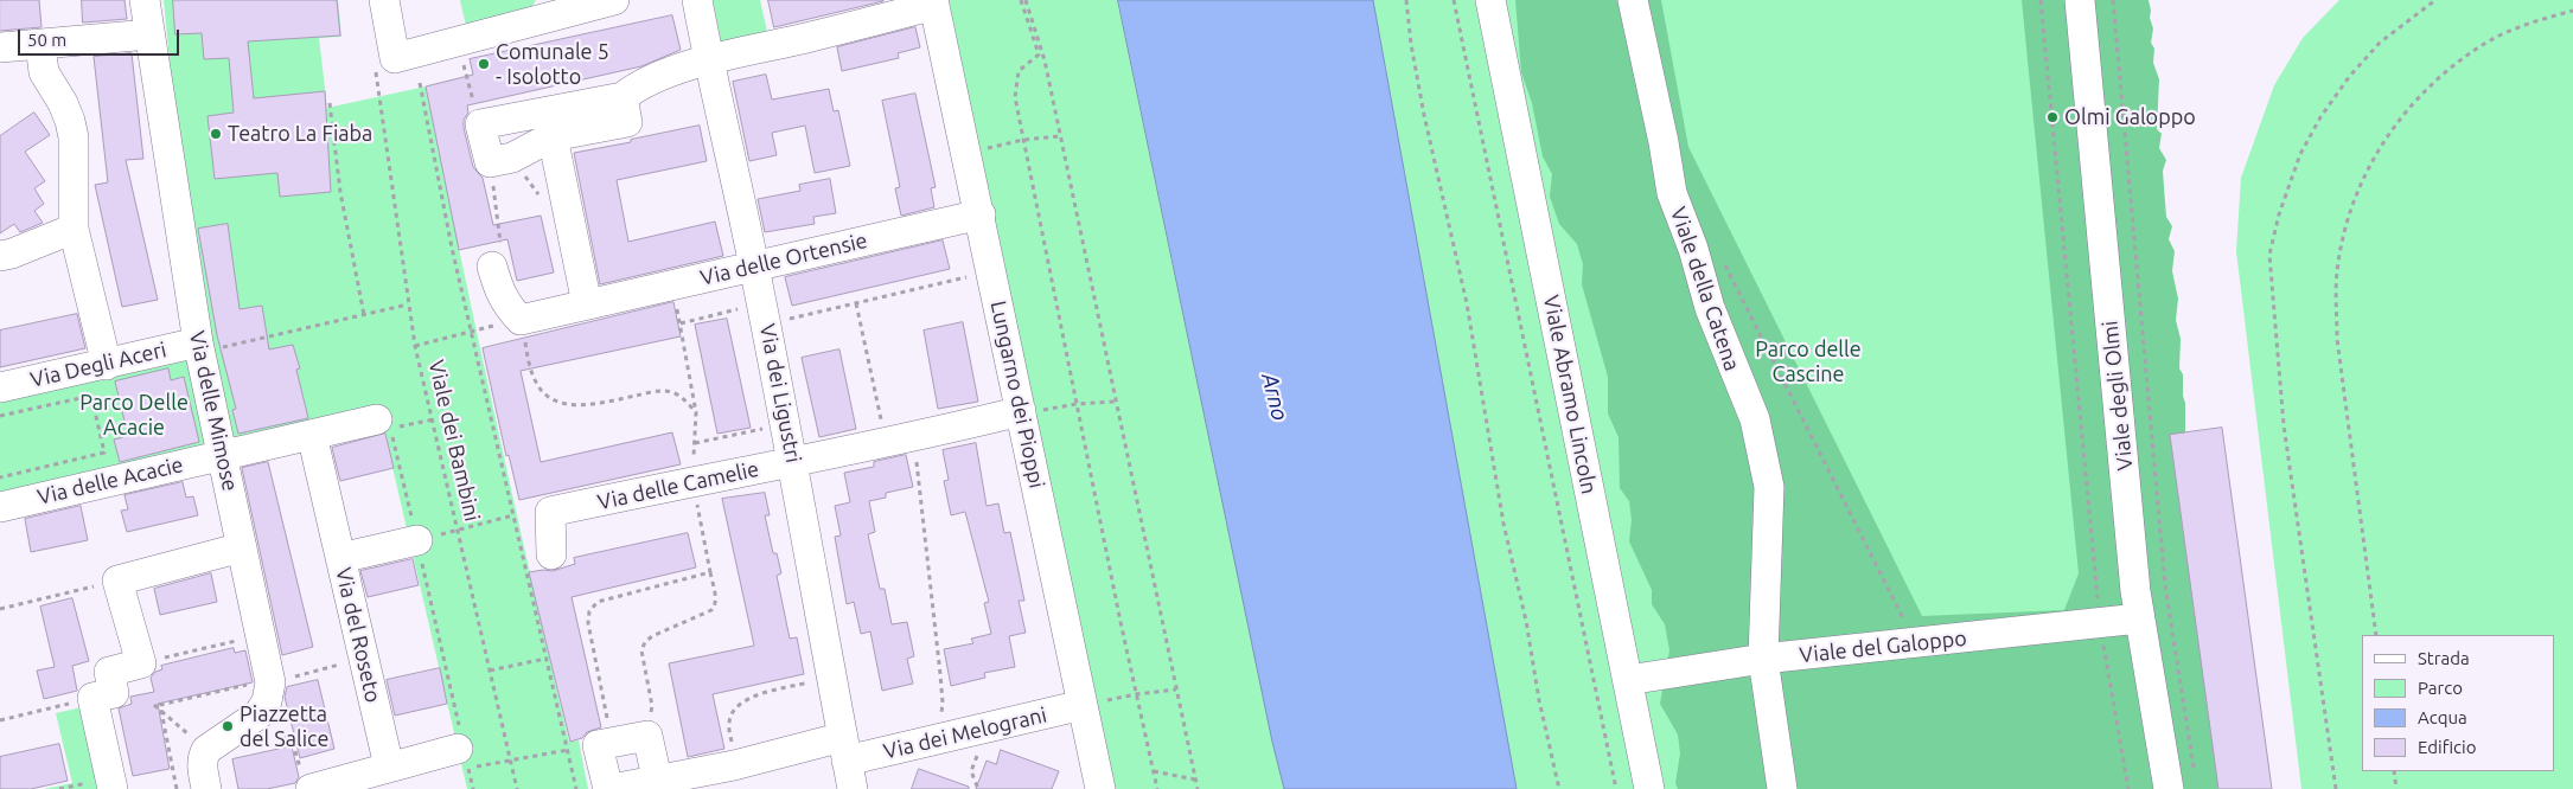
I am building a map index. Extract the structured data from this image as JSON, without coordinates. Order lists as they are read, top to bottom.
{
  "streets": {
    "street": [
      "Via delle Ortensie",
      "Viale della Catena",
      "Via Degli Aceri",
      "Via dei Ligustri",
      "Lungarno dei Pioppi",
      "Viale Abramo Lincoln",
      "Viale degli Olmi",
      "Via delle Mimose",
      "Via delle Acacie",
      "Via delle Camelie",
      "Via del Roseto",
      "Viale del Galoppo",
      "Via dei Melograni"
    ],
    "path": ["Viale dei Bambini"]
  },
  "crossings": [
    ["Via delle Ortensie", "Via dei Ligustri"],
    ["Via delle Ortensie", "Lungarno dei Pioppi"],
    ["Viale della Catena", "Viale del Galoppo"],
    ["Via Degli Aceri", "Via delle Mimose"],
    ["Via dei Ligustri", "Via delle Camelie"],
    ["Via dei Ligustri", "Via dei Melograni"],
    ["Lungarno dei Pioppi", "Via delle Camelie"],
    ["Lungarno dei Pioppi", "Via dei Melograni"],
    ["Viale Abramo Lincoln", "Viale del Galoppo"],
    ["Viale degli Olmi", "Viale del Galoppo"],
    ["Via delle Mimose", "Via delle Acacie"]
  ],
  "water": ["Arno"],
  "parks": ["Parco delle Cascine", "Parco Delle Acacie"],
  "places": [
    "Comunale 5 - Isolotto",
    "Olmi Galoppo",
    "Teatro La Fiaba",
    "Piazzetta del Salice"
  ],
  "legend": [
    "Strada",
    "Parco",
    "Acqua",
    "Edificio"
  ],
  "scale_bar": "50 m"
}
